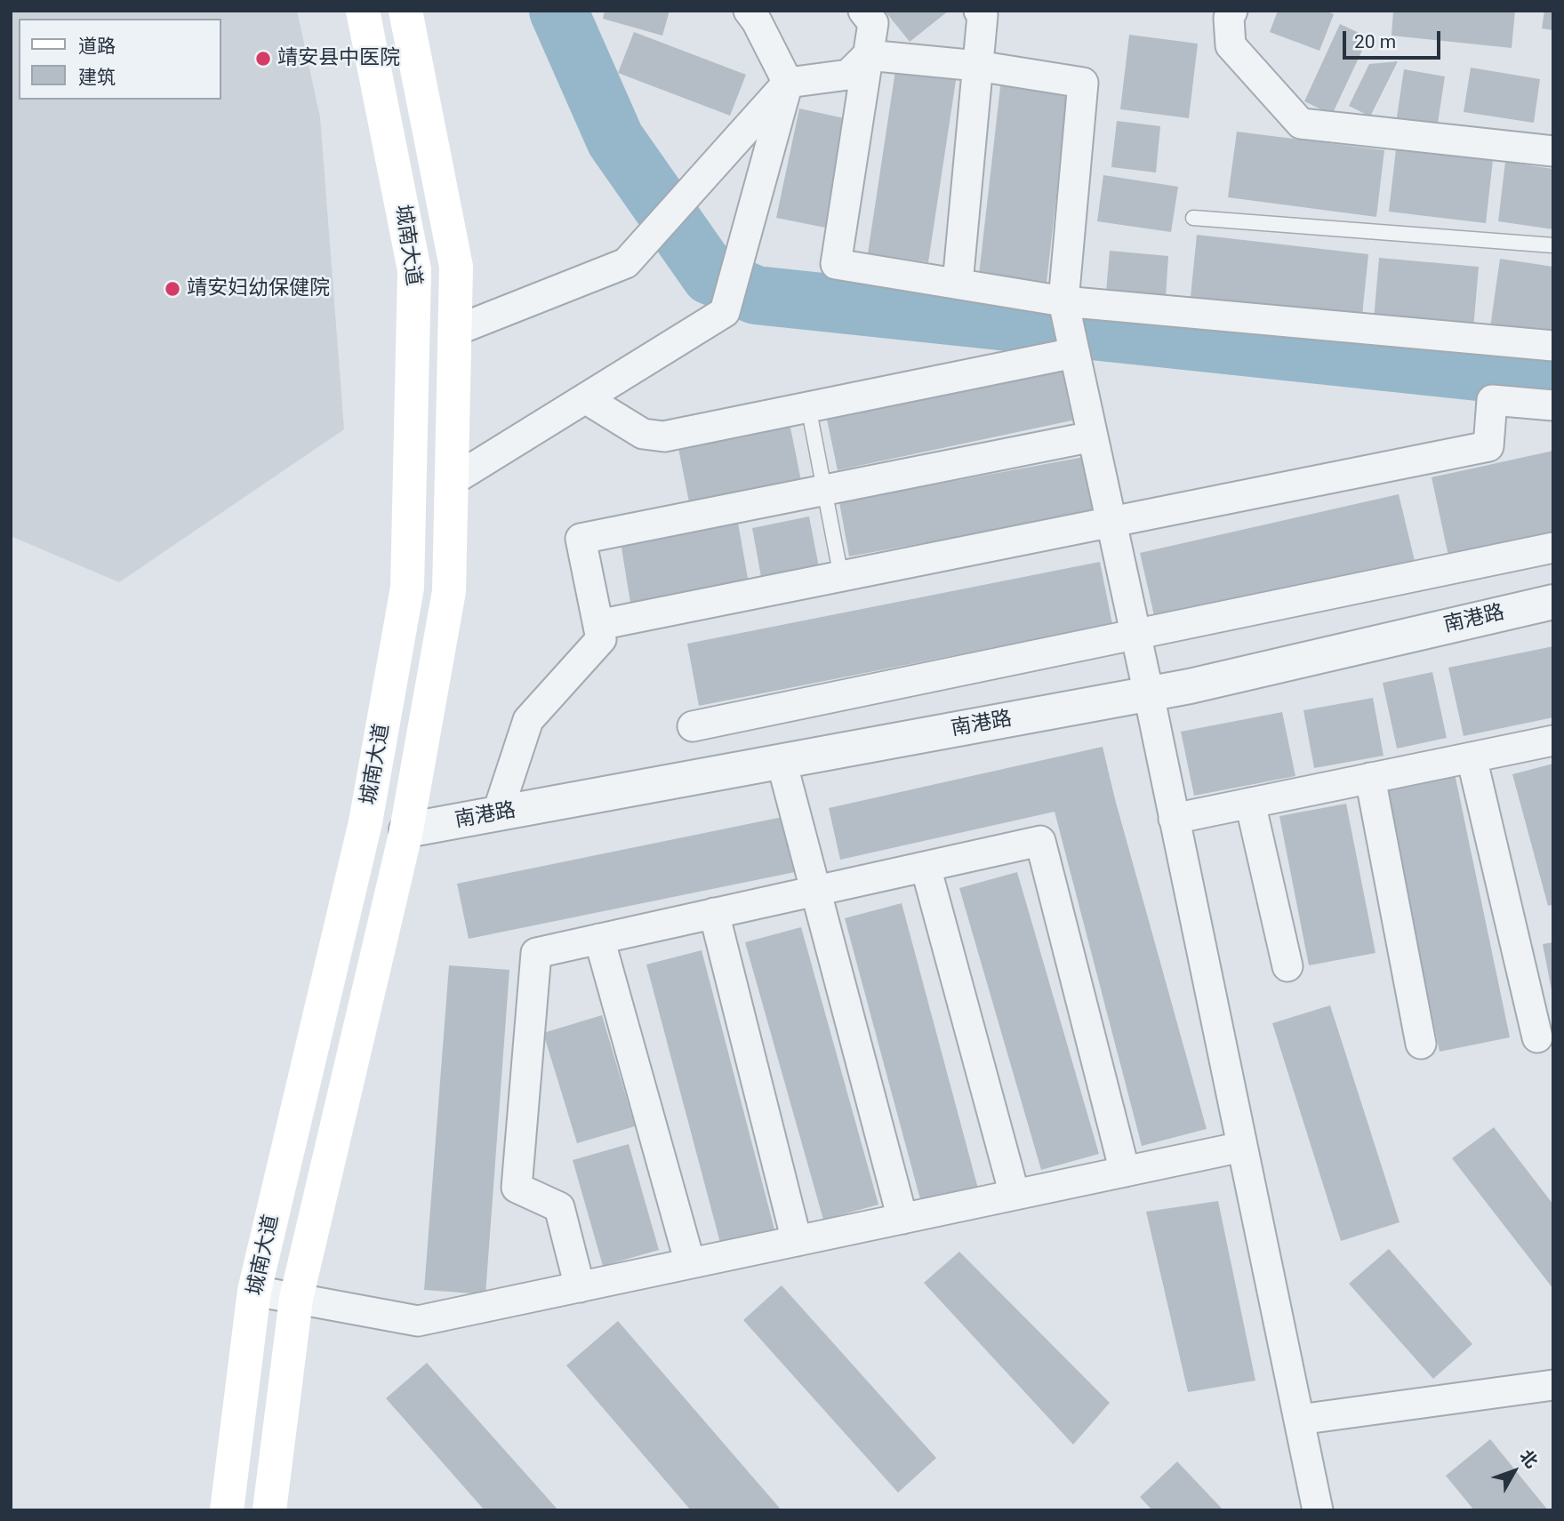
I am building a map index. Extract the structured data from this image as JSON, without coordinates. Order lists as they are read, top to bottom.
{
  "streets": {
    "main road": ["城南大道"],
    "street": ["南港路"]
  },
  "crossings": [
    ["城南大道", "南港路"]
  ],
  "places": ["靖安县中医院", "靖安妇幼保健院"],
  "legend": ["道路", "建筑"],
  "scale_bar": "20 m",
  "north": "top right"
}
